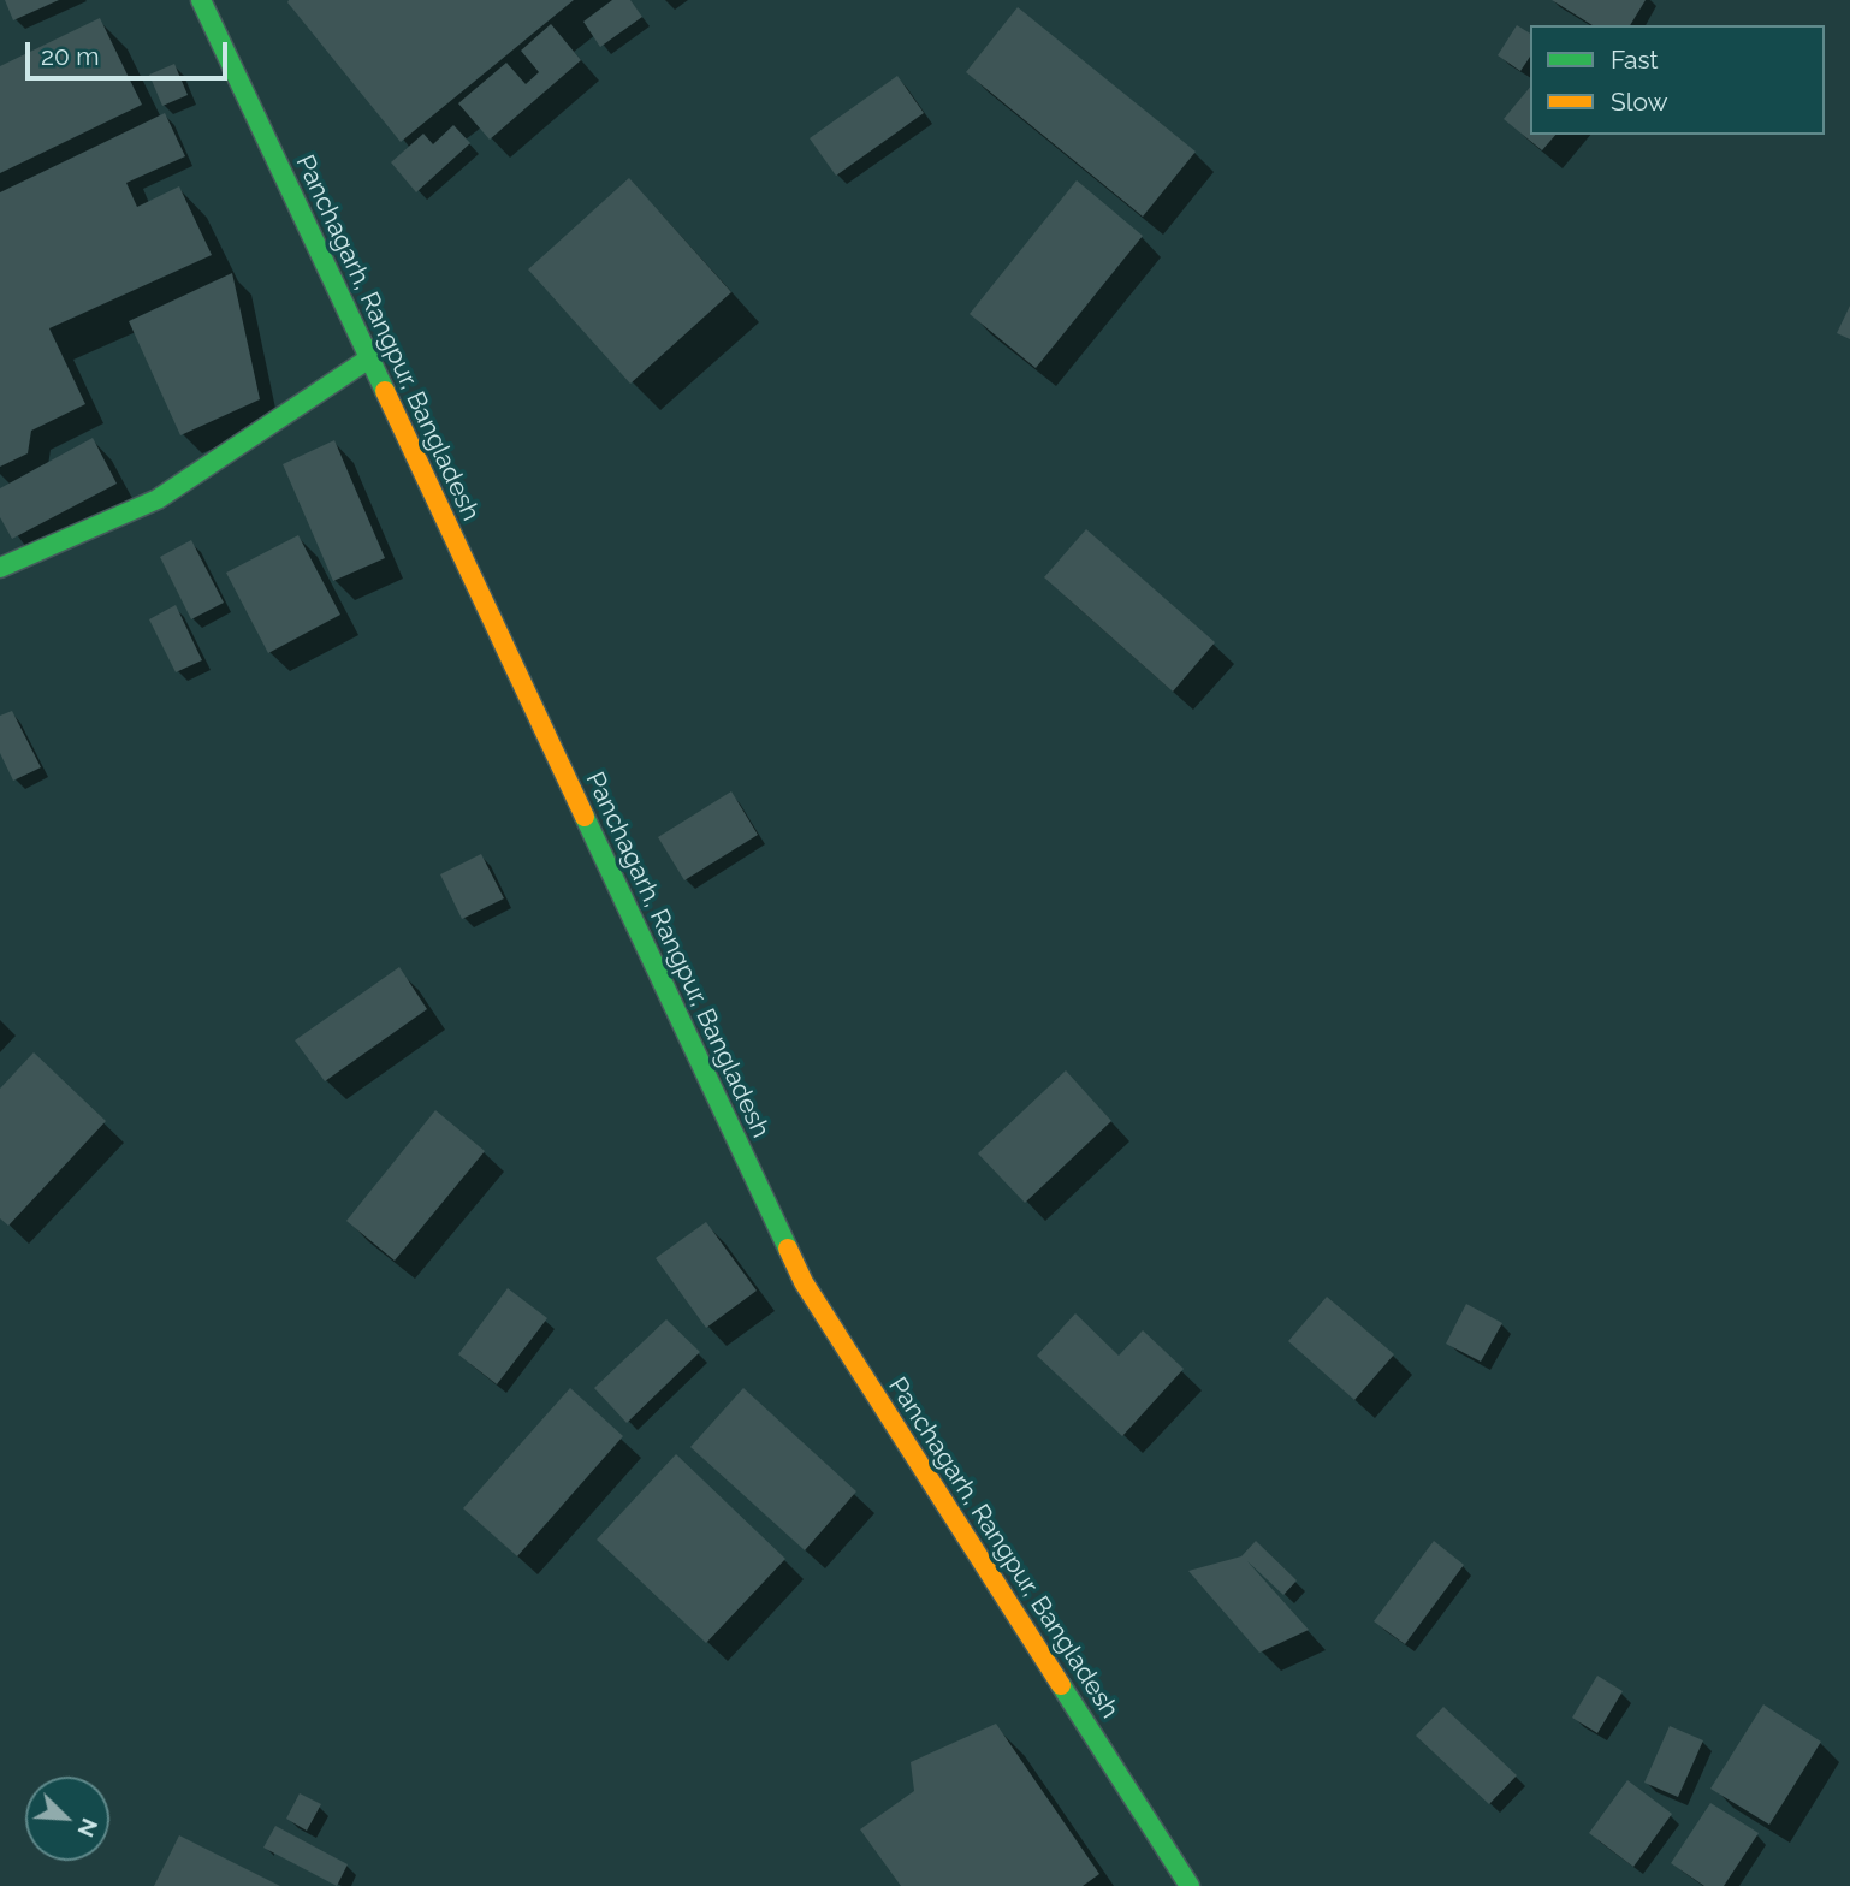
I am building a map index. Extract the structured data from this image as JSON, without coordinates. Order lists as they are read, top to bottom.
{
  "streets": {
    "street": ["Panchagarh, Rangpur, Bangladesh"]
  },
  "legend": ["Fast", "Slow"],
  "scale_bar": "20 m",
  "north": "bottom right"
}
